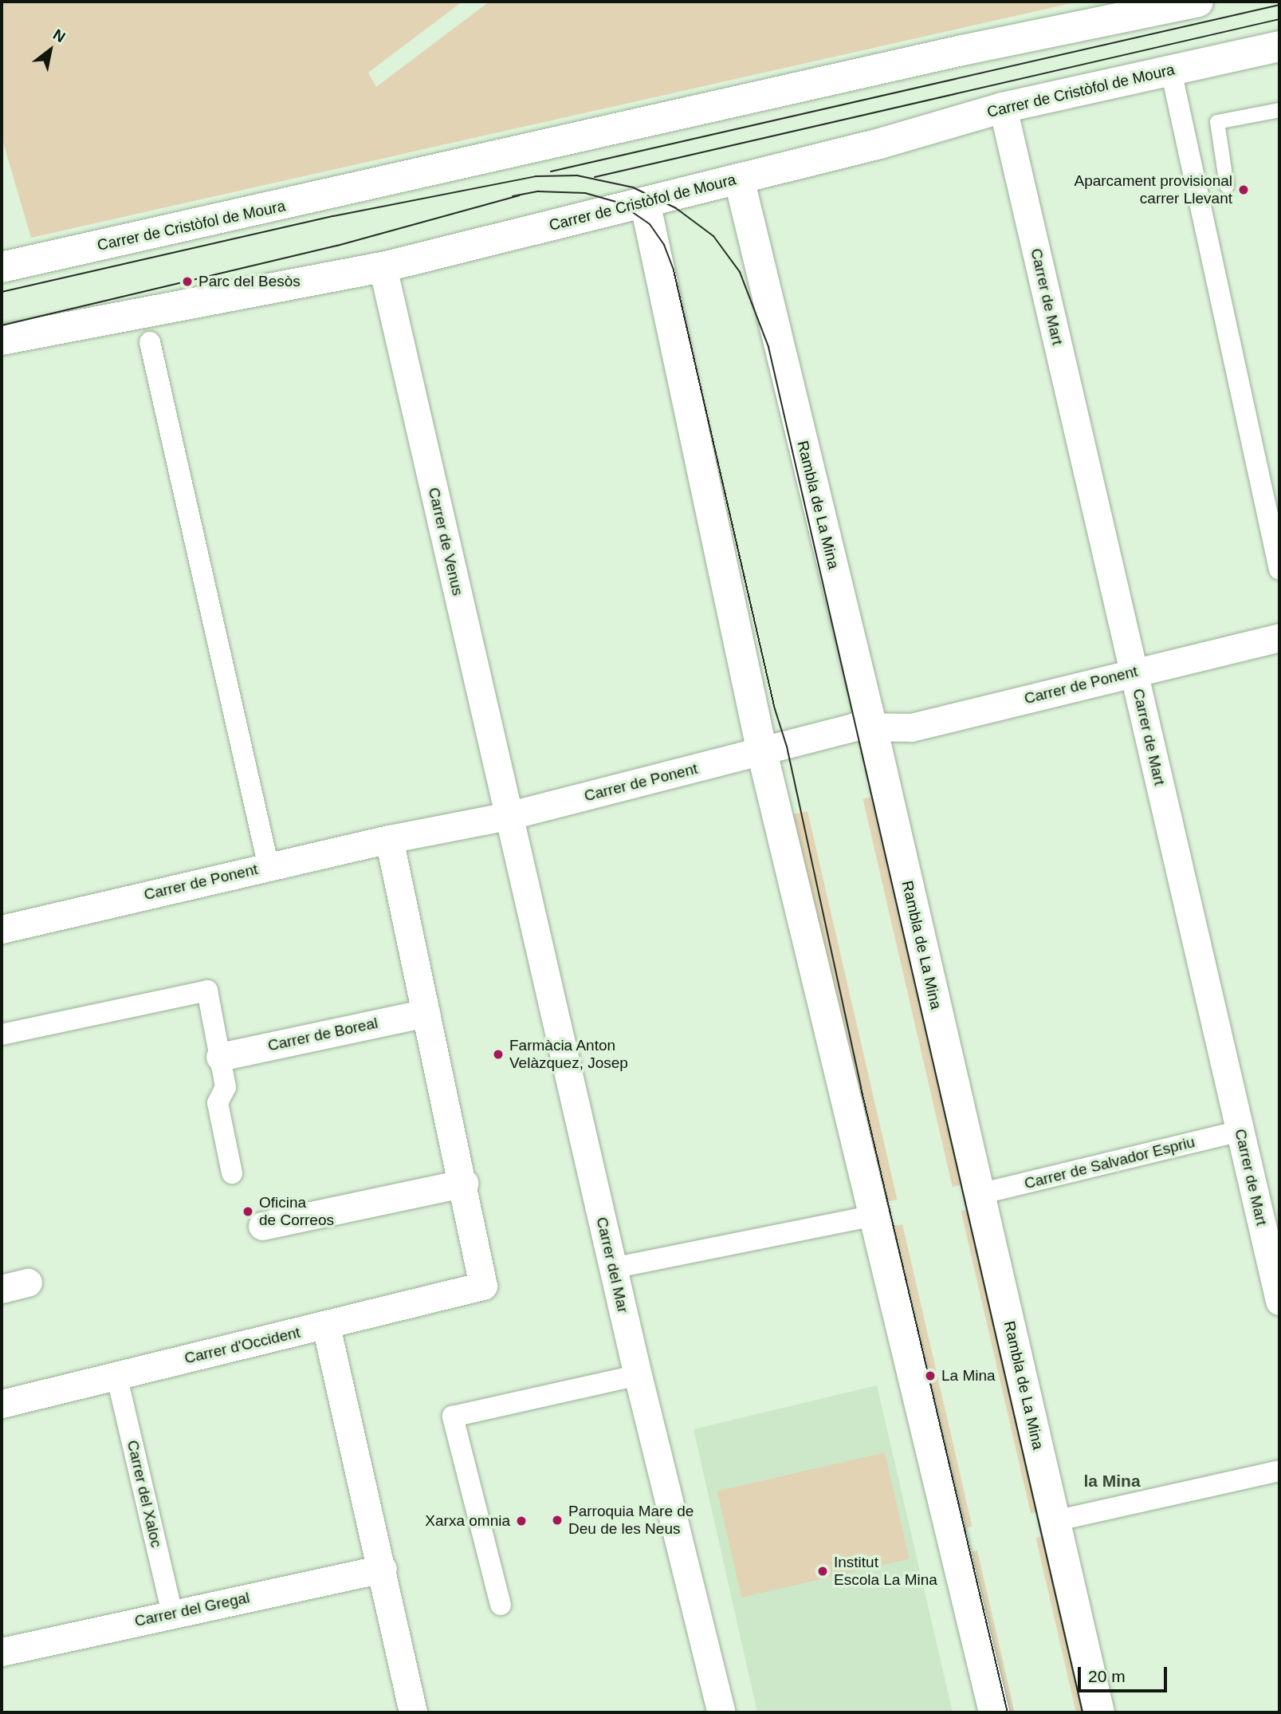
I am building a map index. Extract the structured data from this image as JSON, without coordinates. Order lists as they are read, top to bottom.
{
  "streets": {
    "street": [
      "Carrer de Cristòfol de Moura",
      "Carrer de Mart",
      "Rambla de La Mina",
      "Carrer de Venus",
      "Carrer de Ponent",
      "Carrer de Boreal",
      "Carrer de Salvador Espriu",
      "Carrer del Mar",
      "Carrer d'Occident",
      "Carrer del Xaloc",
      "Carrer del Gregal"
    ]
  },
  "crossings": [
    ["Carrer de Cristòfol de Moura", "Carrer de Mart"],
    ["Carrer de Cristòfol de Moura", "Rambla de La Mina"],
    ["Carrer de Cristòfol de Moura", "Carrer de Venus"],
    ["Carrer de Mart", "Carrer de Ponent"],
    ["Carrer de Mart", "Carrer de Salvador Espriu"],
    ["Rambla de La Mina", "Carrer de Ponent"],
    ["Rambla de La Mina", "Carrer de Salvador Espriu"],
    ["Carrer de Venus", "Carrer de Ponent"],
    ["Carrer de Venus", "Carrer del Mar"],
    ["Carrer de Ponent", "Carrer del Mar"],
    ["Carrer d'Occident", "Carrer del Xaloc"],
    ["Carrer del Xaloc", "Carrer del Gregal"]
  ],
  "districts": ["la Mina"],
  "places": [
    "Aparcament provisional carrer Llevant",
    "Parc del Besòs",
    "Farmàcia Anton Velàzquez, Josep",
    "Oficina de Correos",
    "La Mina",
    "Parroquia Mare de Deu de les Neus",
    "Xarxa omnia",
    "Institut Escola La Mina"
  ],
  "scale_bar": "20 m",
  "north": "top right"
}
